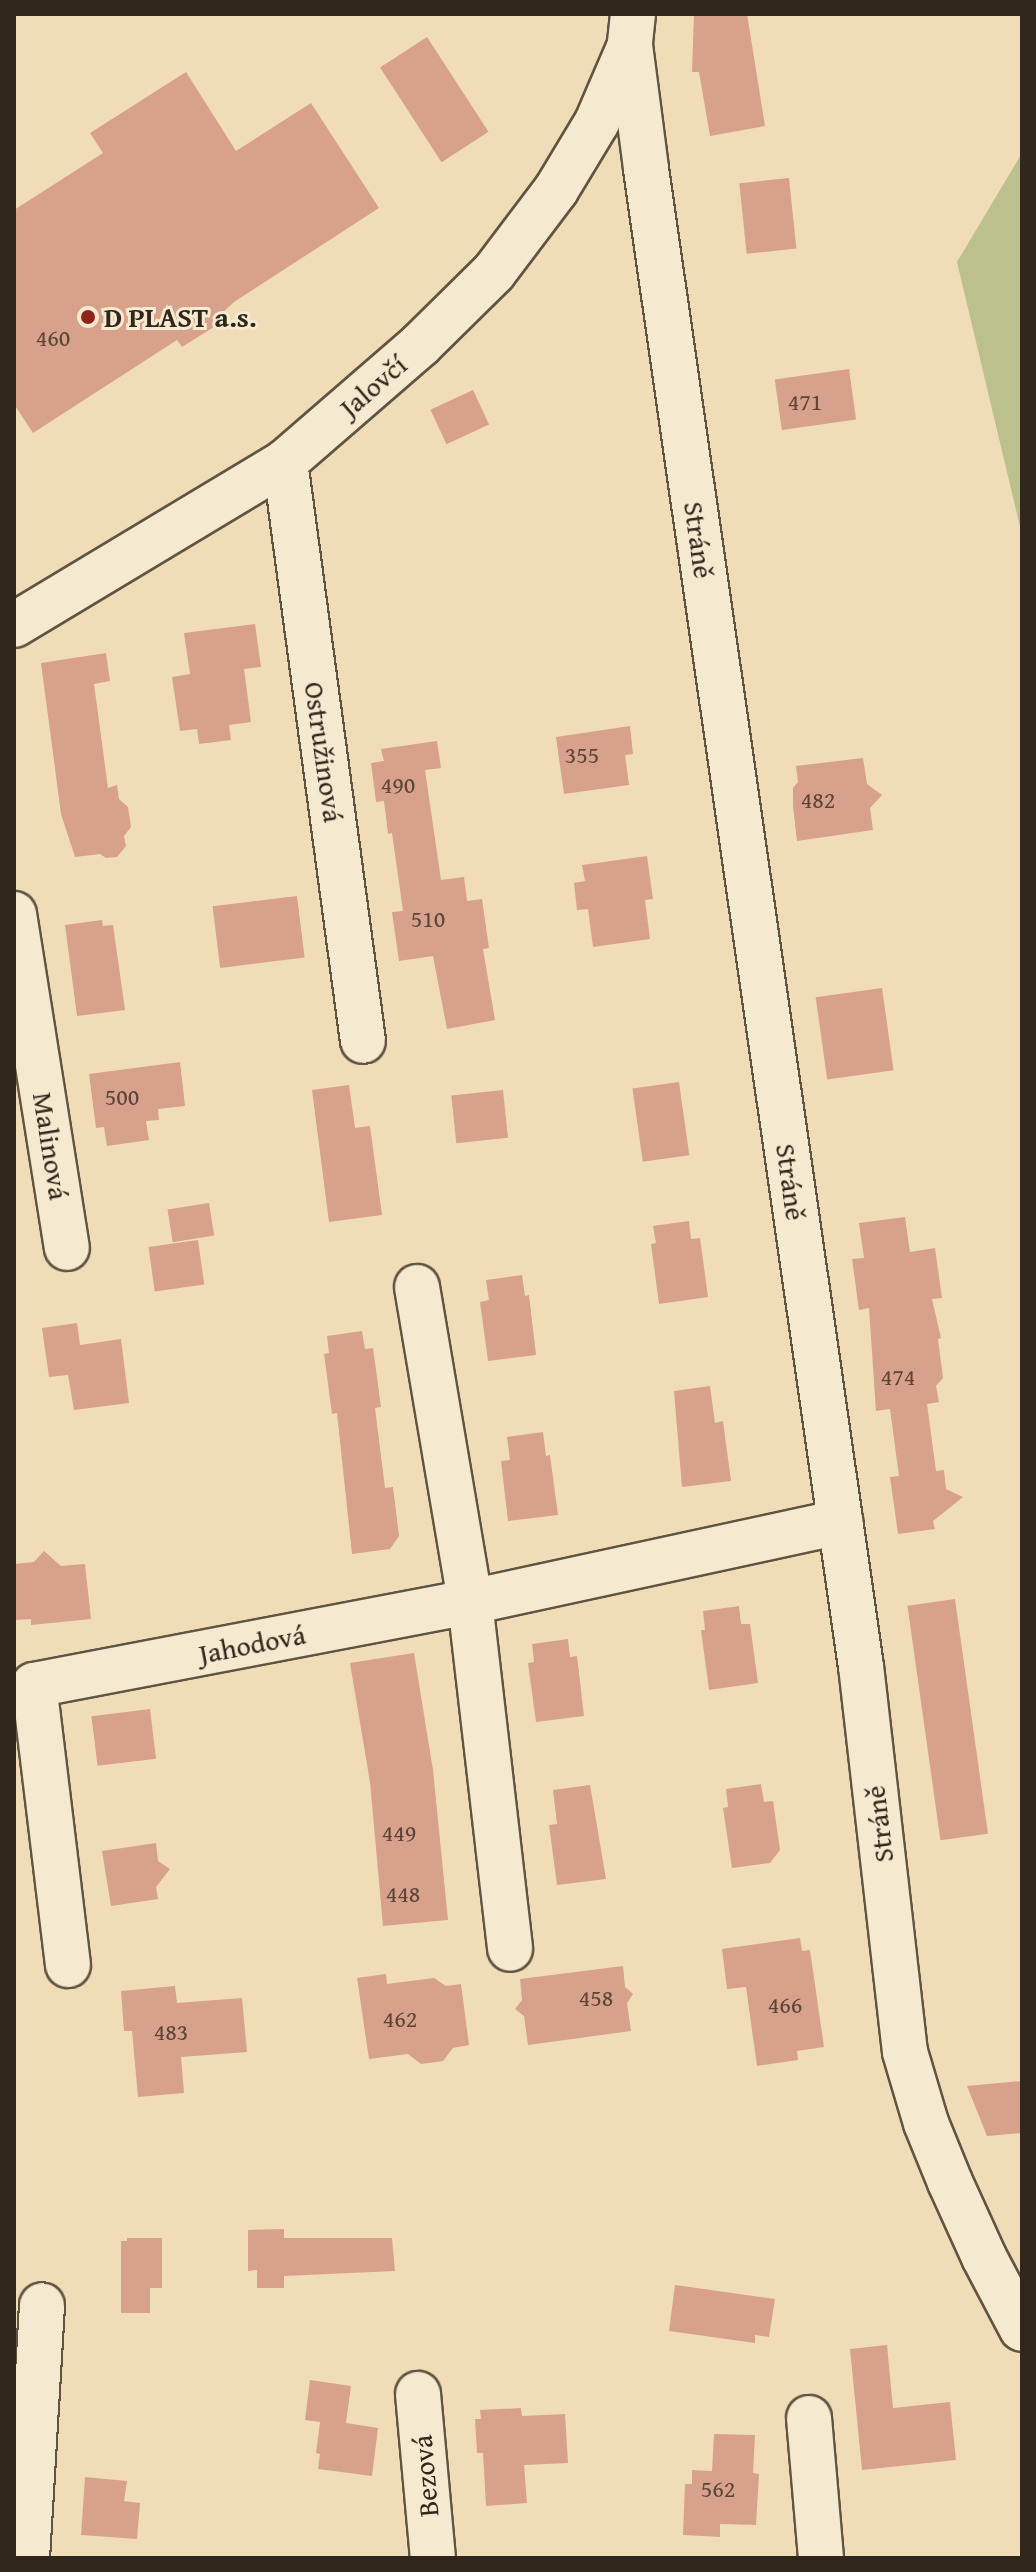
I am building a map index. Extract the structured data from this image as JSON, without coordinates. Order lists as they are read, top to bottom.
{
  "streets": {
    "street": [
      "Jalovčí",
      "Stráně",
      "Ostružinová",
      "Malinová",
      "Jahodová",
      "Bezová"
    ]
  },
  "crossings": [
    ["Jalovčí", "Stráně"],
    ["Jalovčí", "Ostružinová"],
    ["Stráně", "Jahodová"]
  ],
  "places": ["D PLAST a.s."],
  "house_numbers": [
    "460",
    "471",
    "355",
    "490",
    "482",
    "510",
    "500",
    "474",
    "449",
    "448",
    "458",
    "466",
    "462",
    "483",
    "562"
  ]
}
